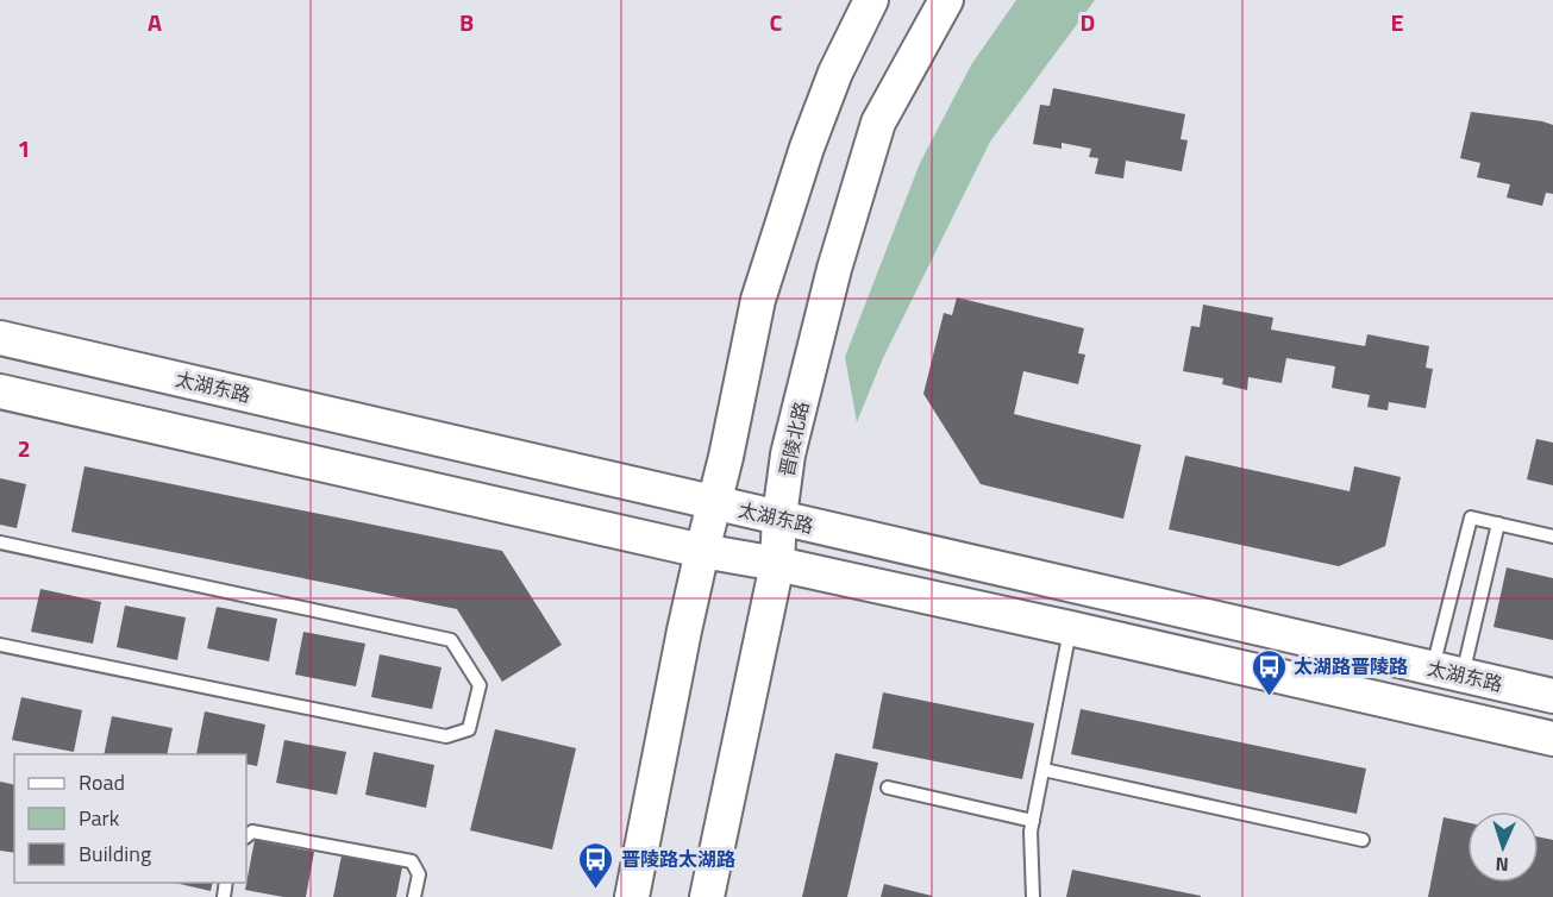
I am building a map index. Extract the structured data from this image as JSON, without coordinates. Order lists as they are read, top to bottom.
{
  "streets": {
    "main road": ["太湖东路", "晋陵北路"]
  },
  "crossings": [
    ["太湖东路", "晋陵北路"]
  ],
  "places": {
    "bus stop": ["太湖路晋陵路", "晋陵路太湖路"]
  },
  "legend": ["Road", "Park", "Building"],
  "north": "bottom",
  "grid": {
    "columns": [
      "A",
      "B",
      "C",
      "D",
      "E"
    ],
    "rows": ["1", "2"]
  }
}
